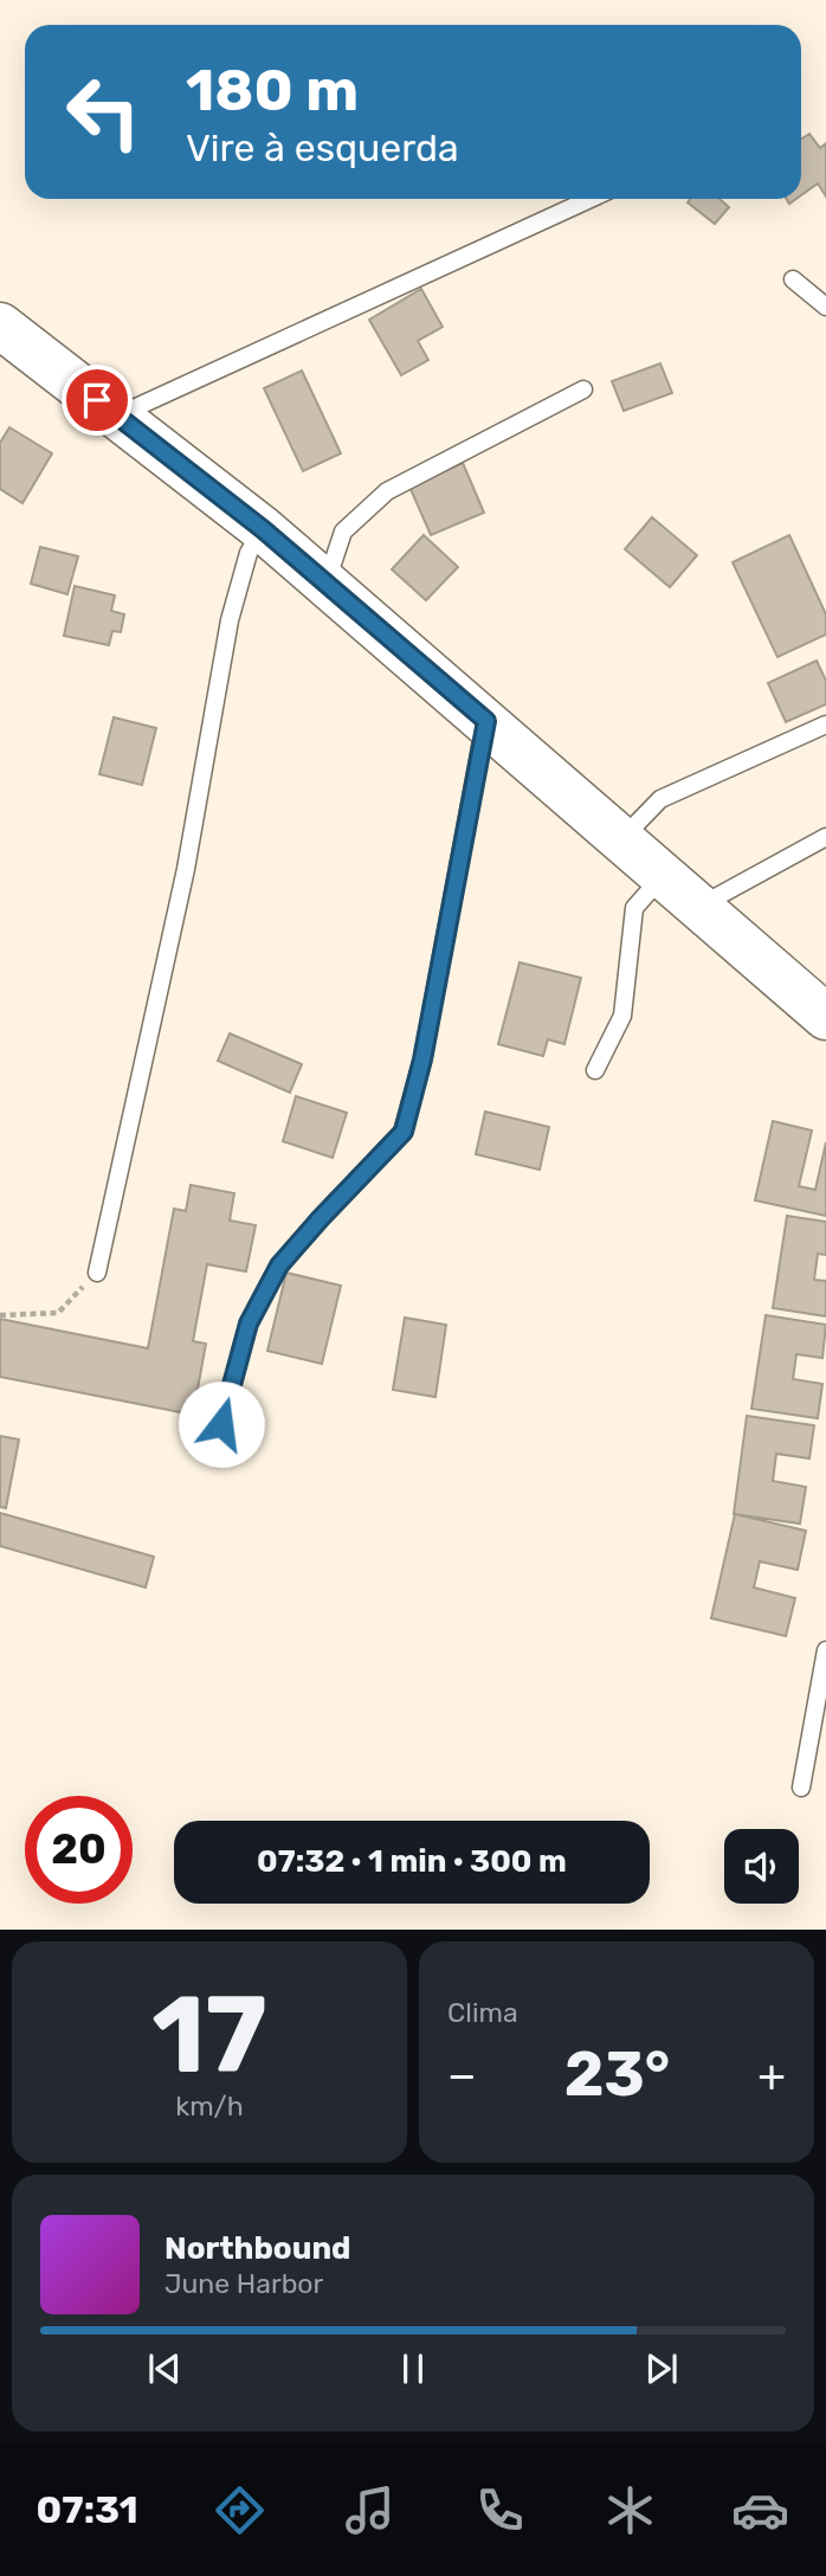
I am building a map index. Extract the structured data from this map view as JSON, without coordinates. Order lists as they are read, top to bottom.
{
  "page": {
    "turn": ["180 m", "Vire à esquerda"],
    "limit": "20",
    "trip": "07:32 · 1 min · 300 m",
    "tile": [
      ["17", "km/h"],
      "Clima"
    ],
    "heat": ["−", "23°", "+"],
    "song": ["Northbound", "June Harbor"],
    "tabs": "07:31"
  }
}
